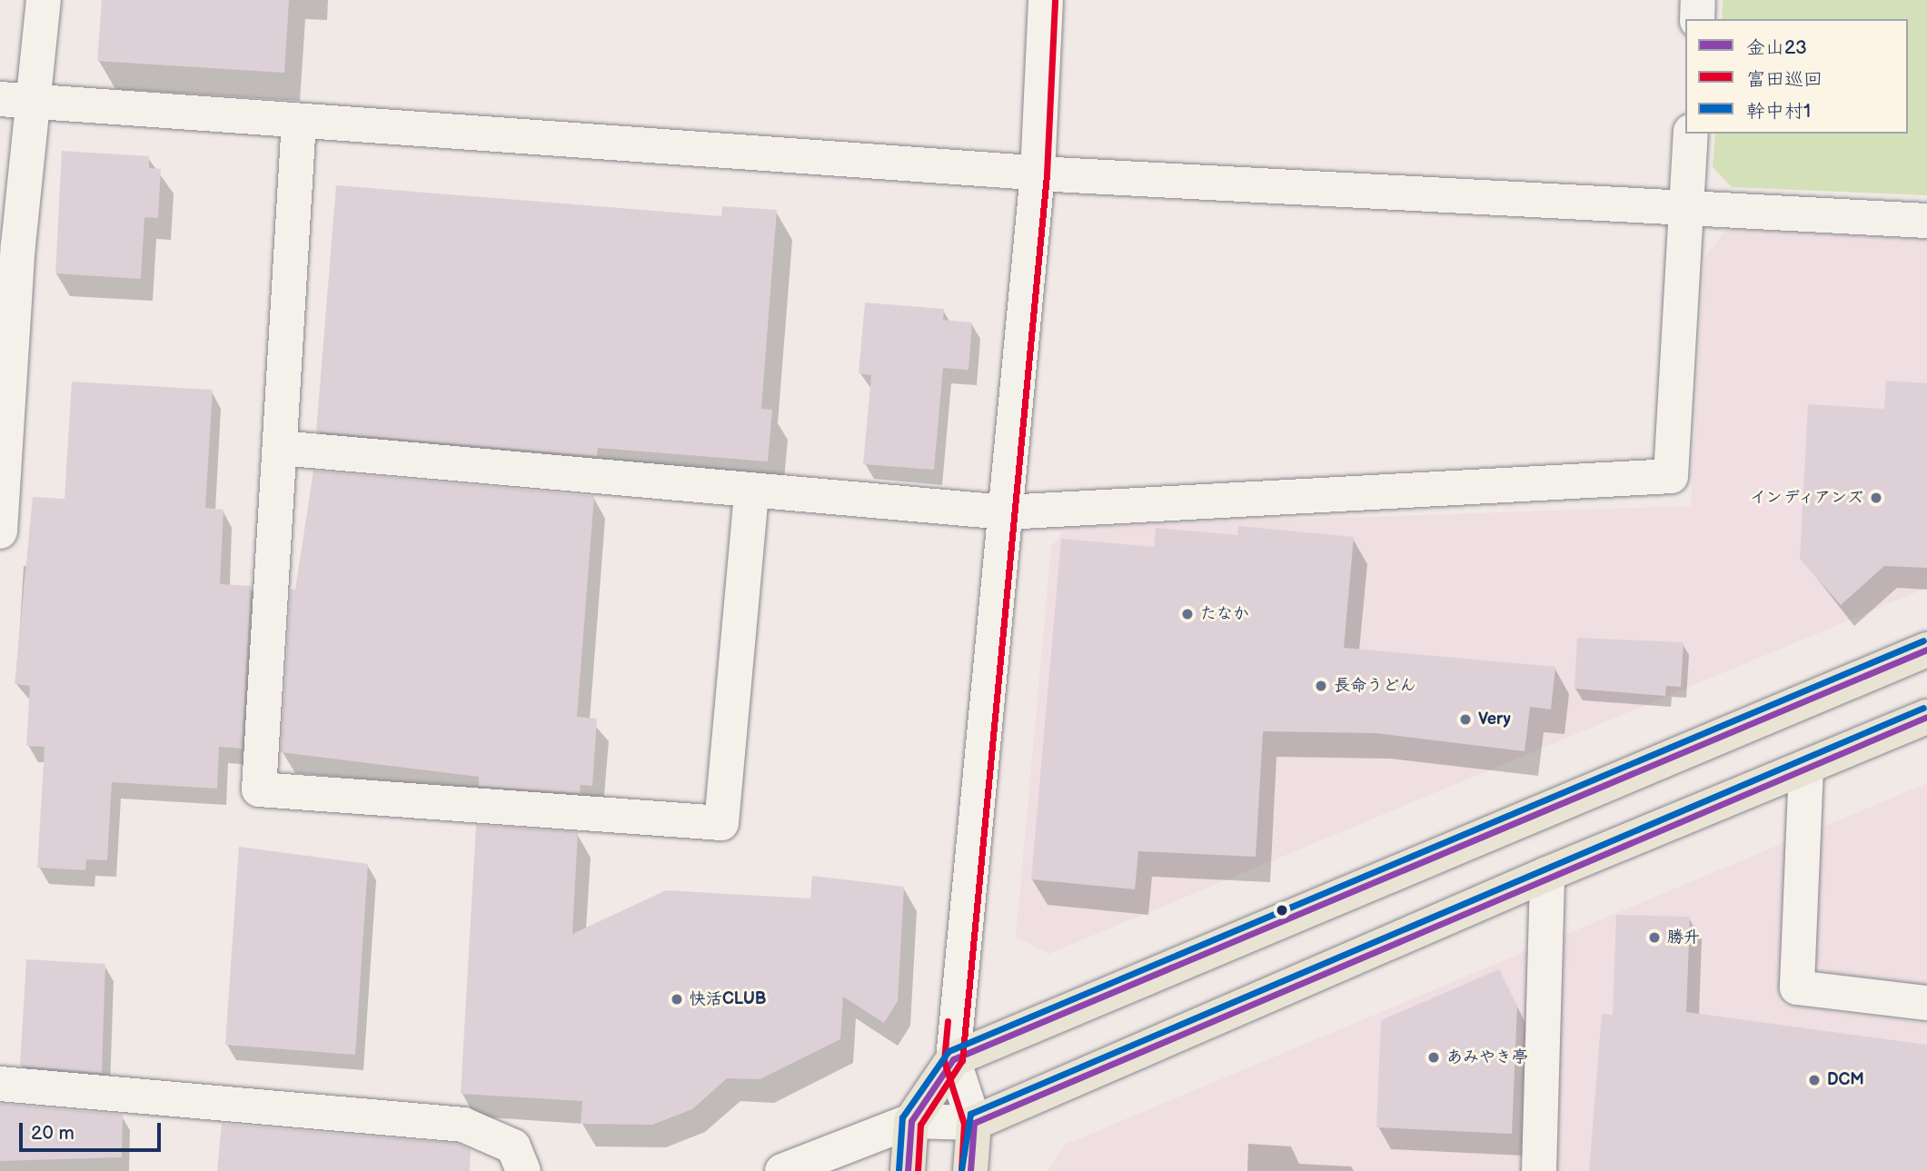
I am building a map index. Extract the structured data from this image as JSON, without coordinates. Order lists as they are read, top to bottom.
{
  "places": [
    "インディアンズ",
    "たなか",
    "長命うどん",
    "Very",
    "勝升",
    "快活CLUB",
    "あみやき亭",
    "DCM"
  ],
  "lines": ["transit line 富田巡回", "transit line 幹中村1", "transit line 金山23"],
  "legend": ["金山23", "富田巡回", "幹中村1"],
  "scale_bar": "20 m"
}
